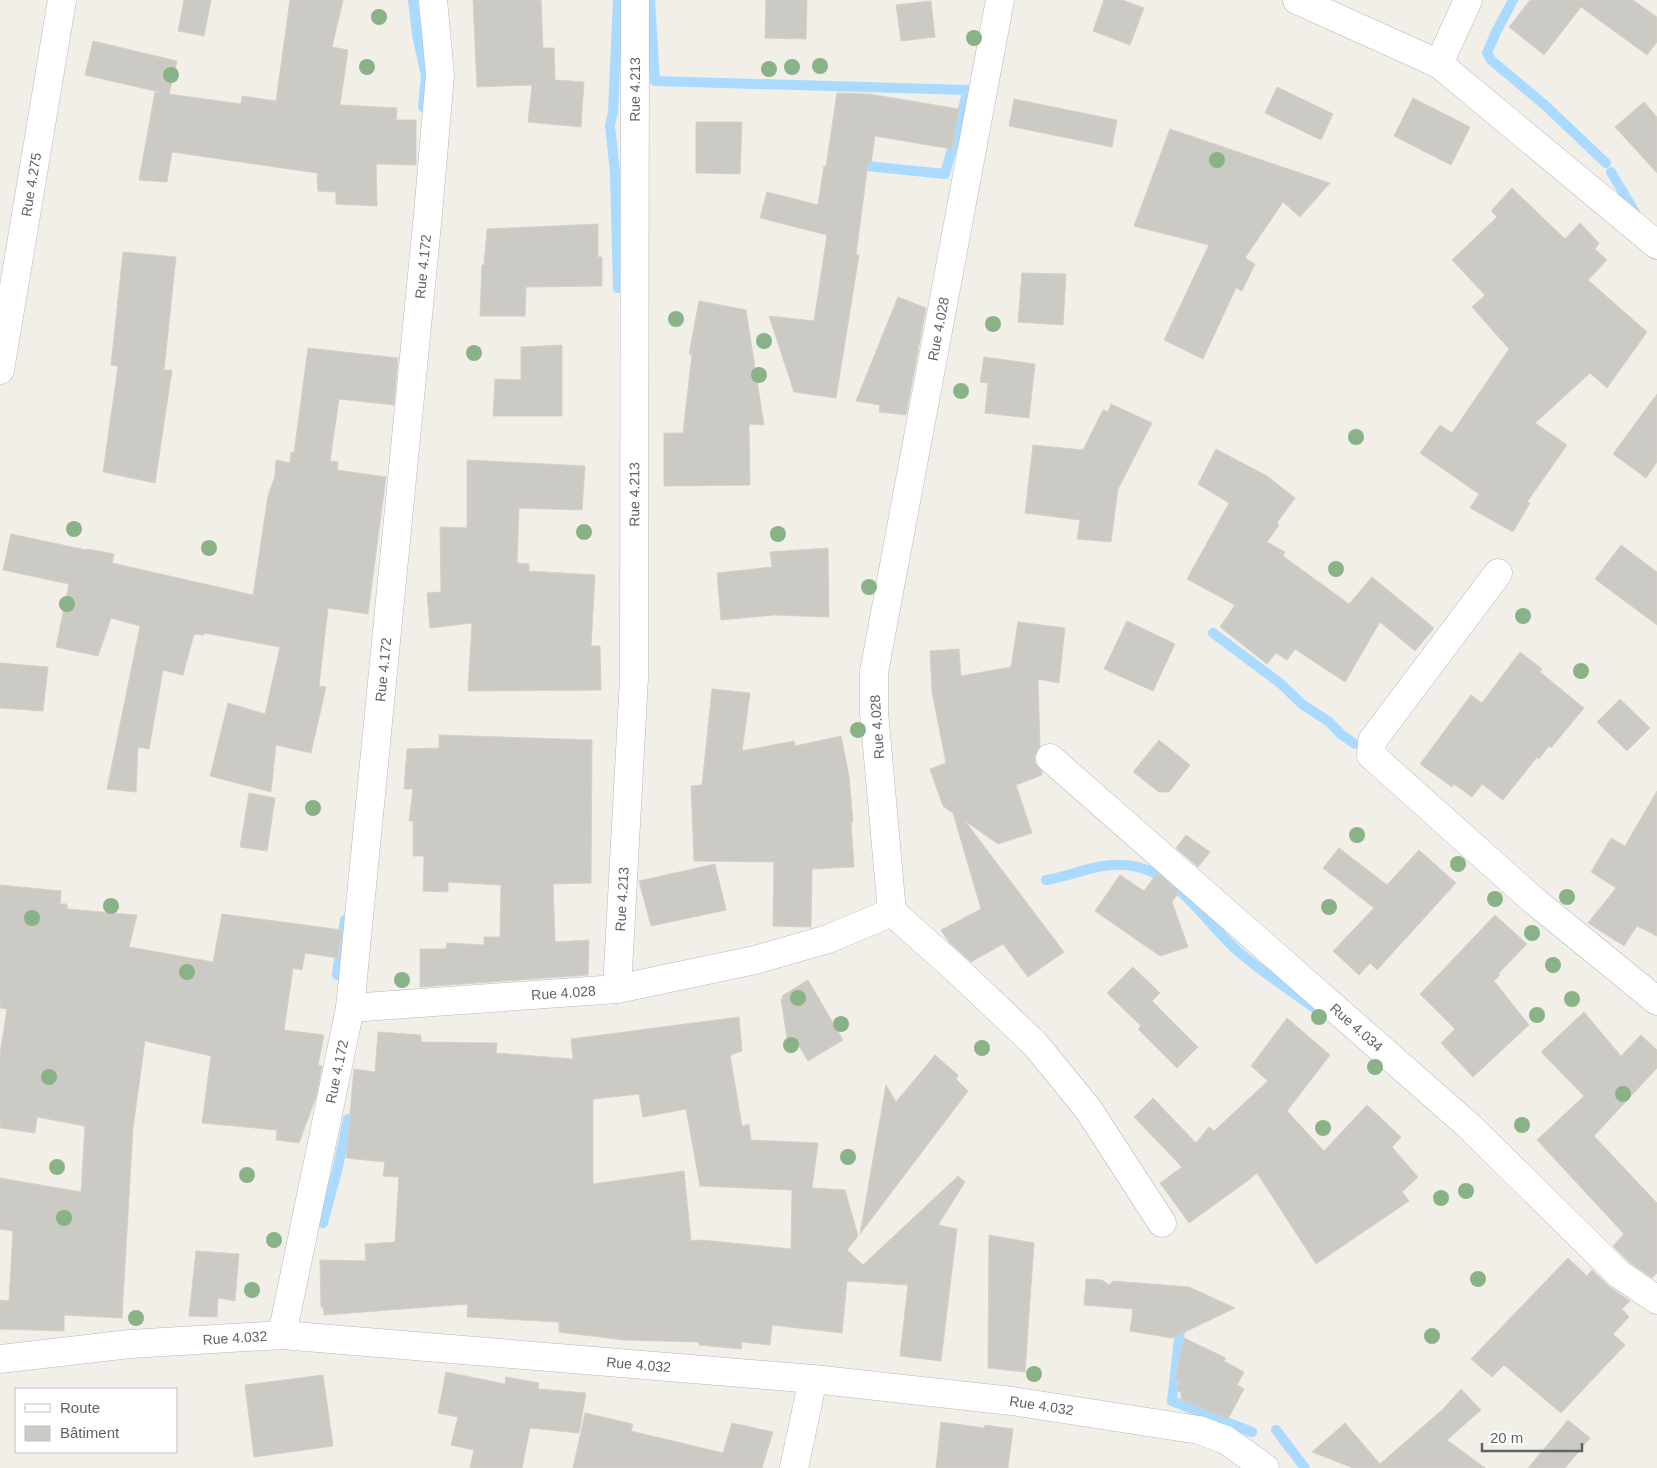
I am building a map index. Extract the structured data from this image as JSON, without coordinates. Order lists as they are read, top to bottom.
{
  "streets": {
    "street": [
      "Rue 4.213",
      "Rue 4.275",
      "Rue 4.172",
      "Rue 4.028",
      "Rue 4.034",
      "Rue 4.032"
    ]
  },
  "crossings": [
    ["Rue 4.213", "Rue 4.028"],
    ["Rue 4.172", "Rue 4.028"],
    ["Rue 4.172", "Rue 4.032"]
  ],
  "legend": ["Route", "Bâtiment"],
  "scale_bar": "20 m"
}
